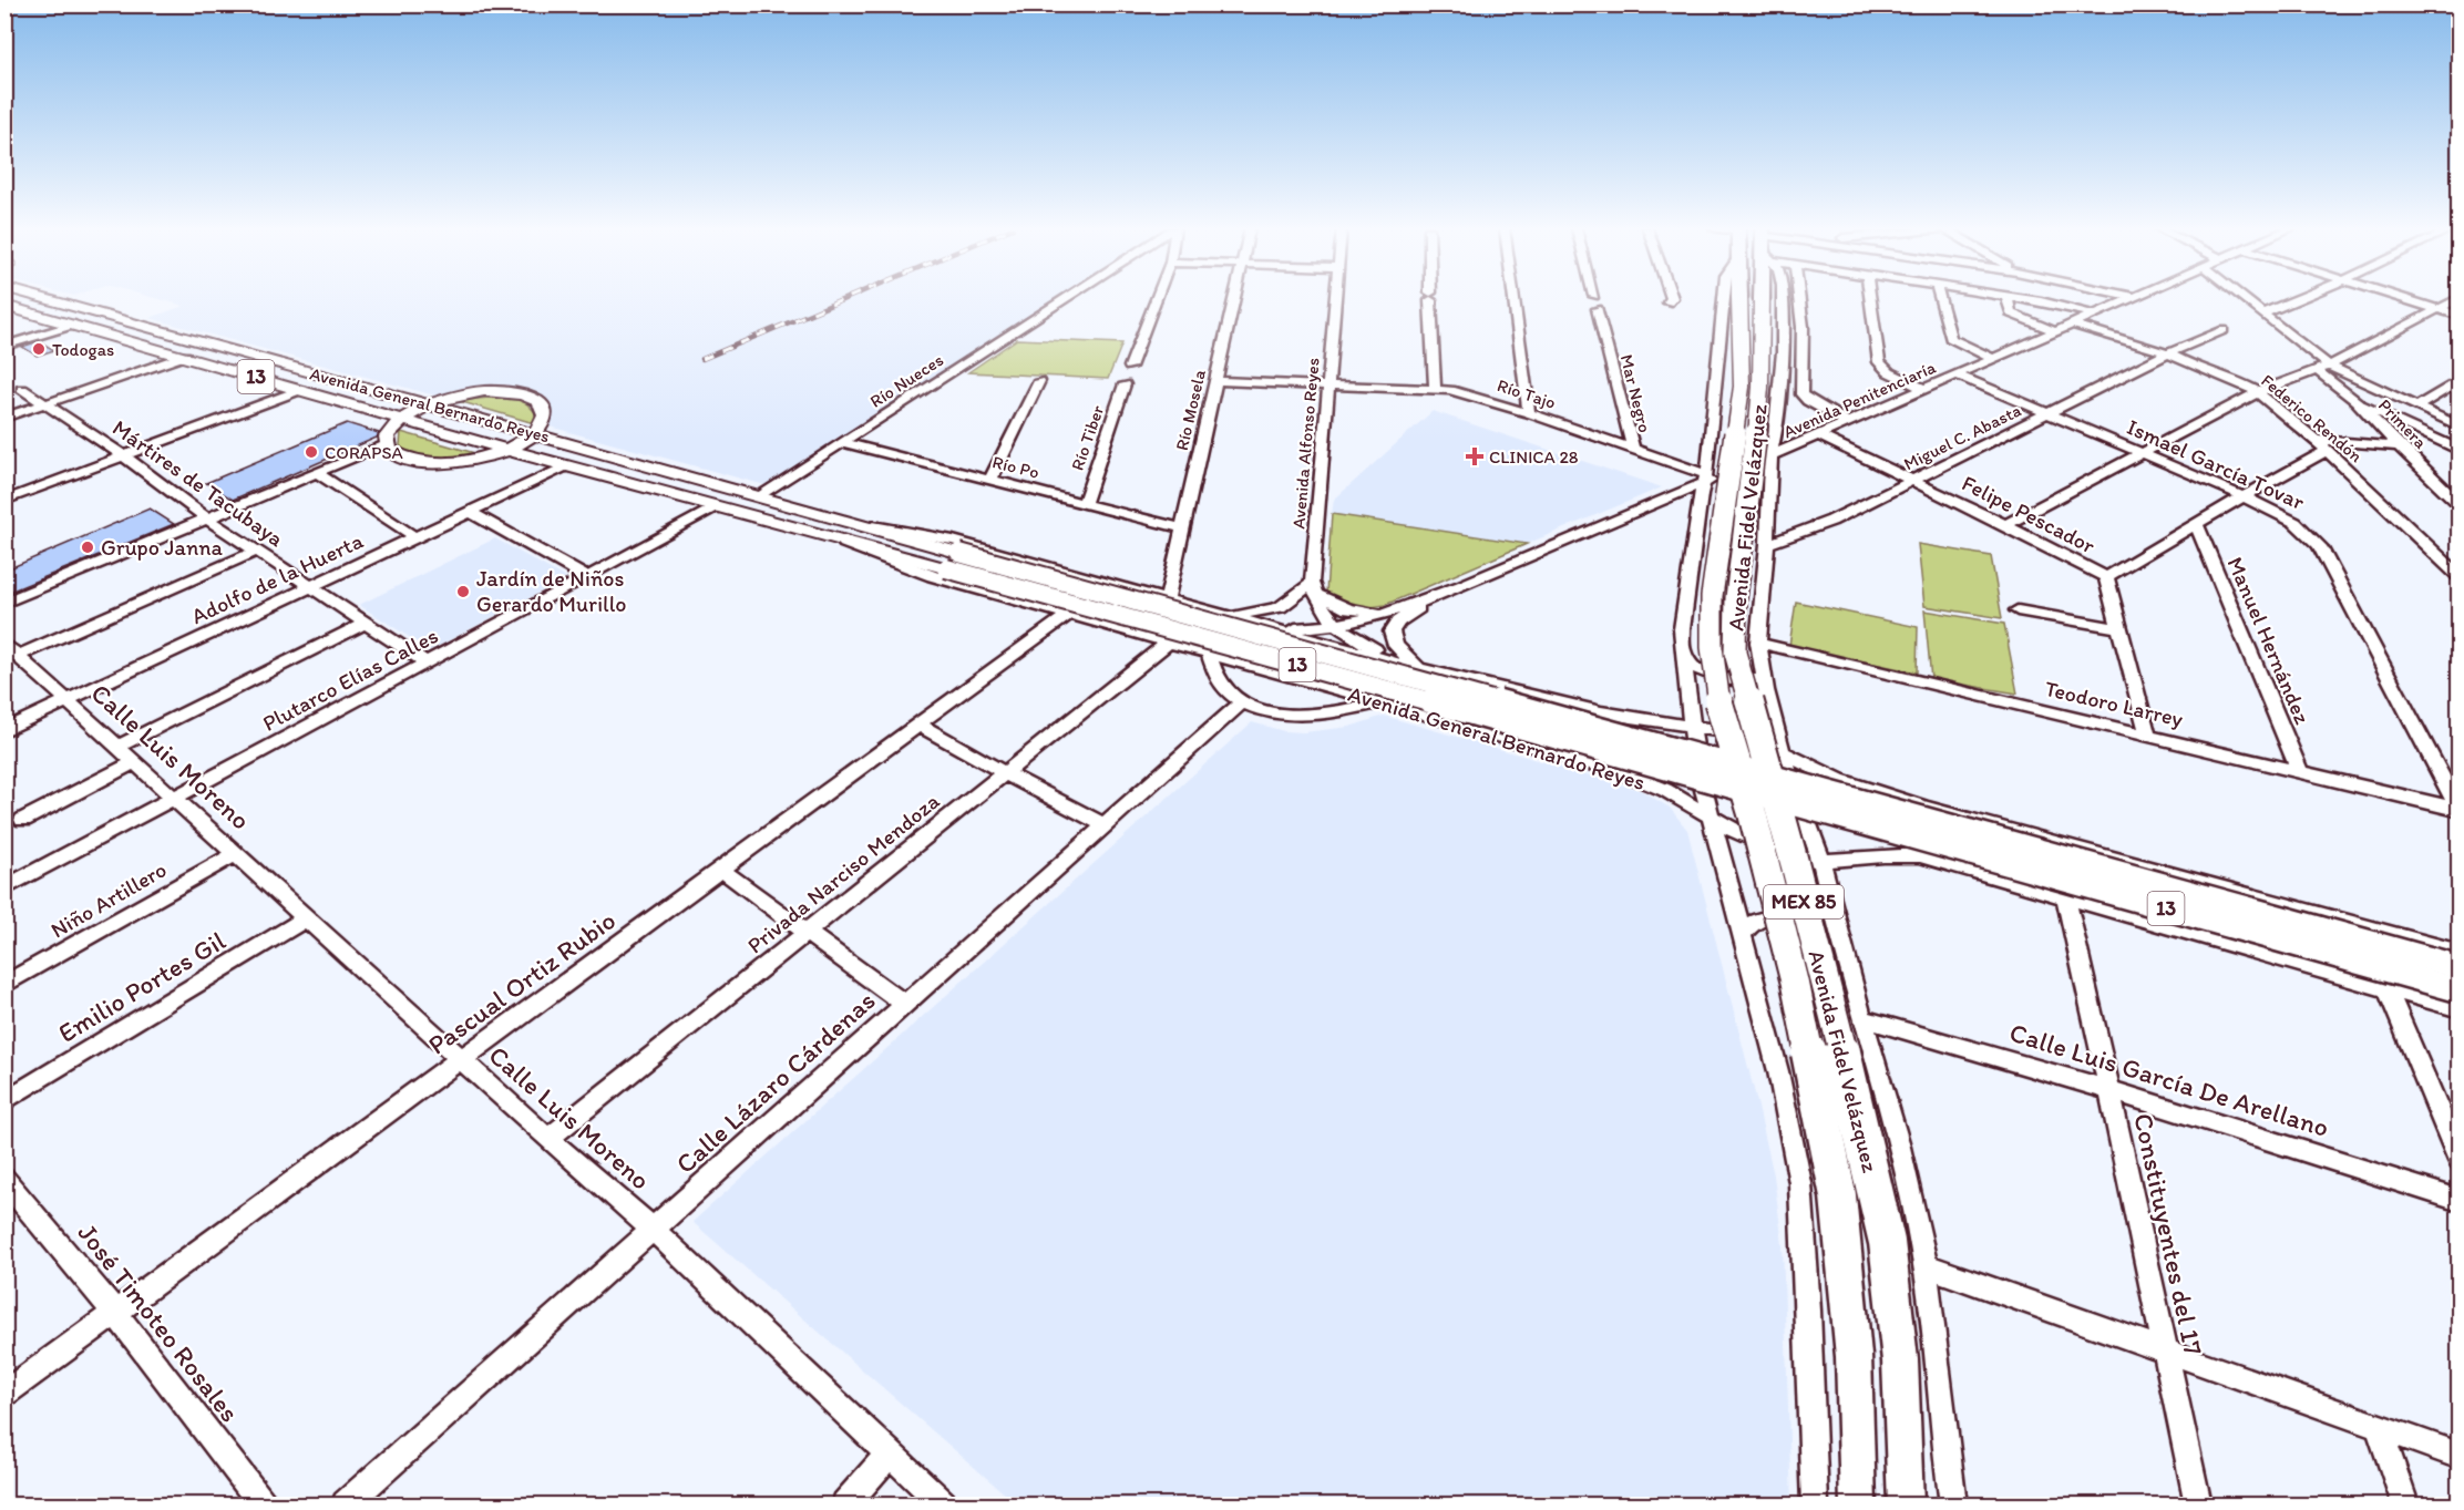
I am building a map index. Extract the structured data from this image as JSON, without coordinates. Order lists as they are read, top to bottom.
{
  "streets": {
    "highway": ["Avenida Fidel Velázquez", "MEX 85"],
    "main road": ["13", "Avenida General Bernardo Reyes"],
    "street": [
      "Río Nueces",
      "Río Tajo",
      "Mar Negro",
      "Avenida Penitenciaría",
      "Río Mosela",
      "Federico Rendón",
      "Primera",
      "Miguel C. Abasta",
      "Río Tiber",
      "Avenida Alfonso Reyes",
      "Ismael García Tovar",
      "Río Po",
      "Mártires de Tacubaya",
      "Felipe Pescador",
      "Adolfo de la Huerta",
      "Manuel Hernández",
      "Plutarco Elías Calles",
      "Teodoro Larrey",
      "Calle Luis Moreno",
      "Privada Narciso Mendoza",
      "Niño Artillero",
      "Pascual Ortiz Rubio",
      "Emilio Portes Gil",
      "Calle Luis García De Arellano",
      "Calle Lázaro Cárdenas",
      "Constituyentes del 17",
      "José Timoteo Rosales"
    ]
  },
  "crossings": [
    ["Río Nueces", "Avenida General Bernardo Reyes"],
    ["Río Nueces", "Río Po"],
    ["Río Tajo", "Mar Negro"],
    ["Río Tajo", "Avenida Penitenciaría"],
    ["Río Tajo", "Río Mosela"],
    ["Río Tajo", "Avenida Alfonso Reyes"],
    ["Avenida Penitenciaría", "Avenida General Bernardo Reyes"],
    ["Avenida Penitenciaría", "Federico Rendón"],
    ["Avenida Penitenciaría", "Ismael García Tovar"],
    ["Avenida Penitenciaría", "Felipe Pescador"],
    ["Avenida General Bernardo Reyes", "Río Mosela"],
    ["Avenida General Bernardo Reyes", "Adolfo de la Huerta"],
    ["Avenida General Bernardo Reyes", "Plutarco Elías Calles"],
    ["Avenida General Bernardo Reyes", "Privada Narciso Mendoza"],
    ["Avenida General Bernardo Reyes", "Pascual Ortiz Rubio"],
    ["Avenida General Bernardo Reyes", "Constituyentes del 17"],
    ["Río Mosela", "Río Po"],
    ["Federico Rendón", "Miguel C. Abasta"],
    ["Miguel C. Abasta", "Ismael García Tovar"],
    ["Miguel C. Abasta", "Felipe Pescador"],
    ["Río Tiber", "Río Po"],
    ["Ismael García Tovar", "Teodoro Larrey"],
    ["Mártires de Tacubaya", "Adolfo de la Huerta"],
    ["Mártires de Tacubaya", "Plutarco Elías Calles"],
    ["Felipe Pescador", "Teodoro Larrey"],
    ["Adolfo de la Huerta", "Calle Luis Moreno"],
    ["Manuel Hernández", "Teodoro Larrey"],
    ["Plutarco Elías Calles", "Calle Luis Moreno"],
    ["Calle Luis Moreno", "Privada Narciso Mendoza"],
    ["Calle Luis Moreno", "Niño Artillero"],
    ["Calle Luis Moreno", "Pascual Ortiz Rubio"],
    ["Calle Luis Moreno", "Emilio Portes Gil"],
    ["Calle Luis Moreno", "Calle Lázaro Cárdenas"],
    ["Pascual Ortiz Rubio", "José Timoteo Rosales"],
    ["Calle Luis García De Arellano", "Constituyentes del 17"]
  ],
  "places": {
    "other": [
      "Todogas",
      "CORAPSA",
      "Grupo Janna",
      "Jardín de Niños Gerardo Murillo"
    ],
    "health": ["CLINICA 28"]
  }
}
